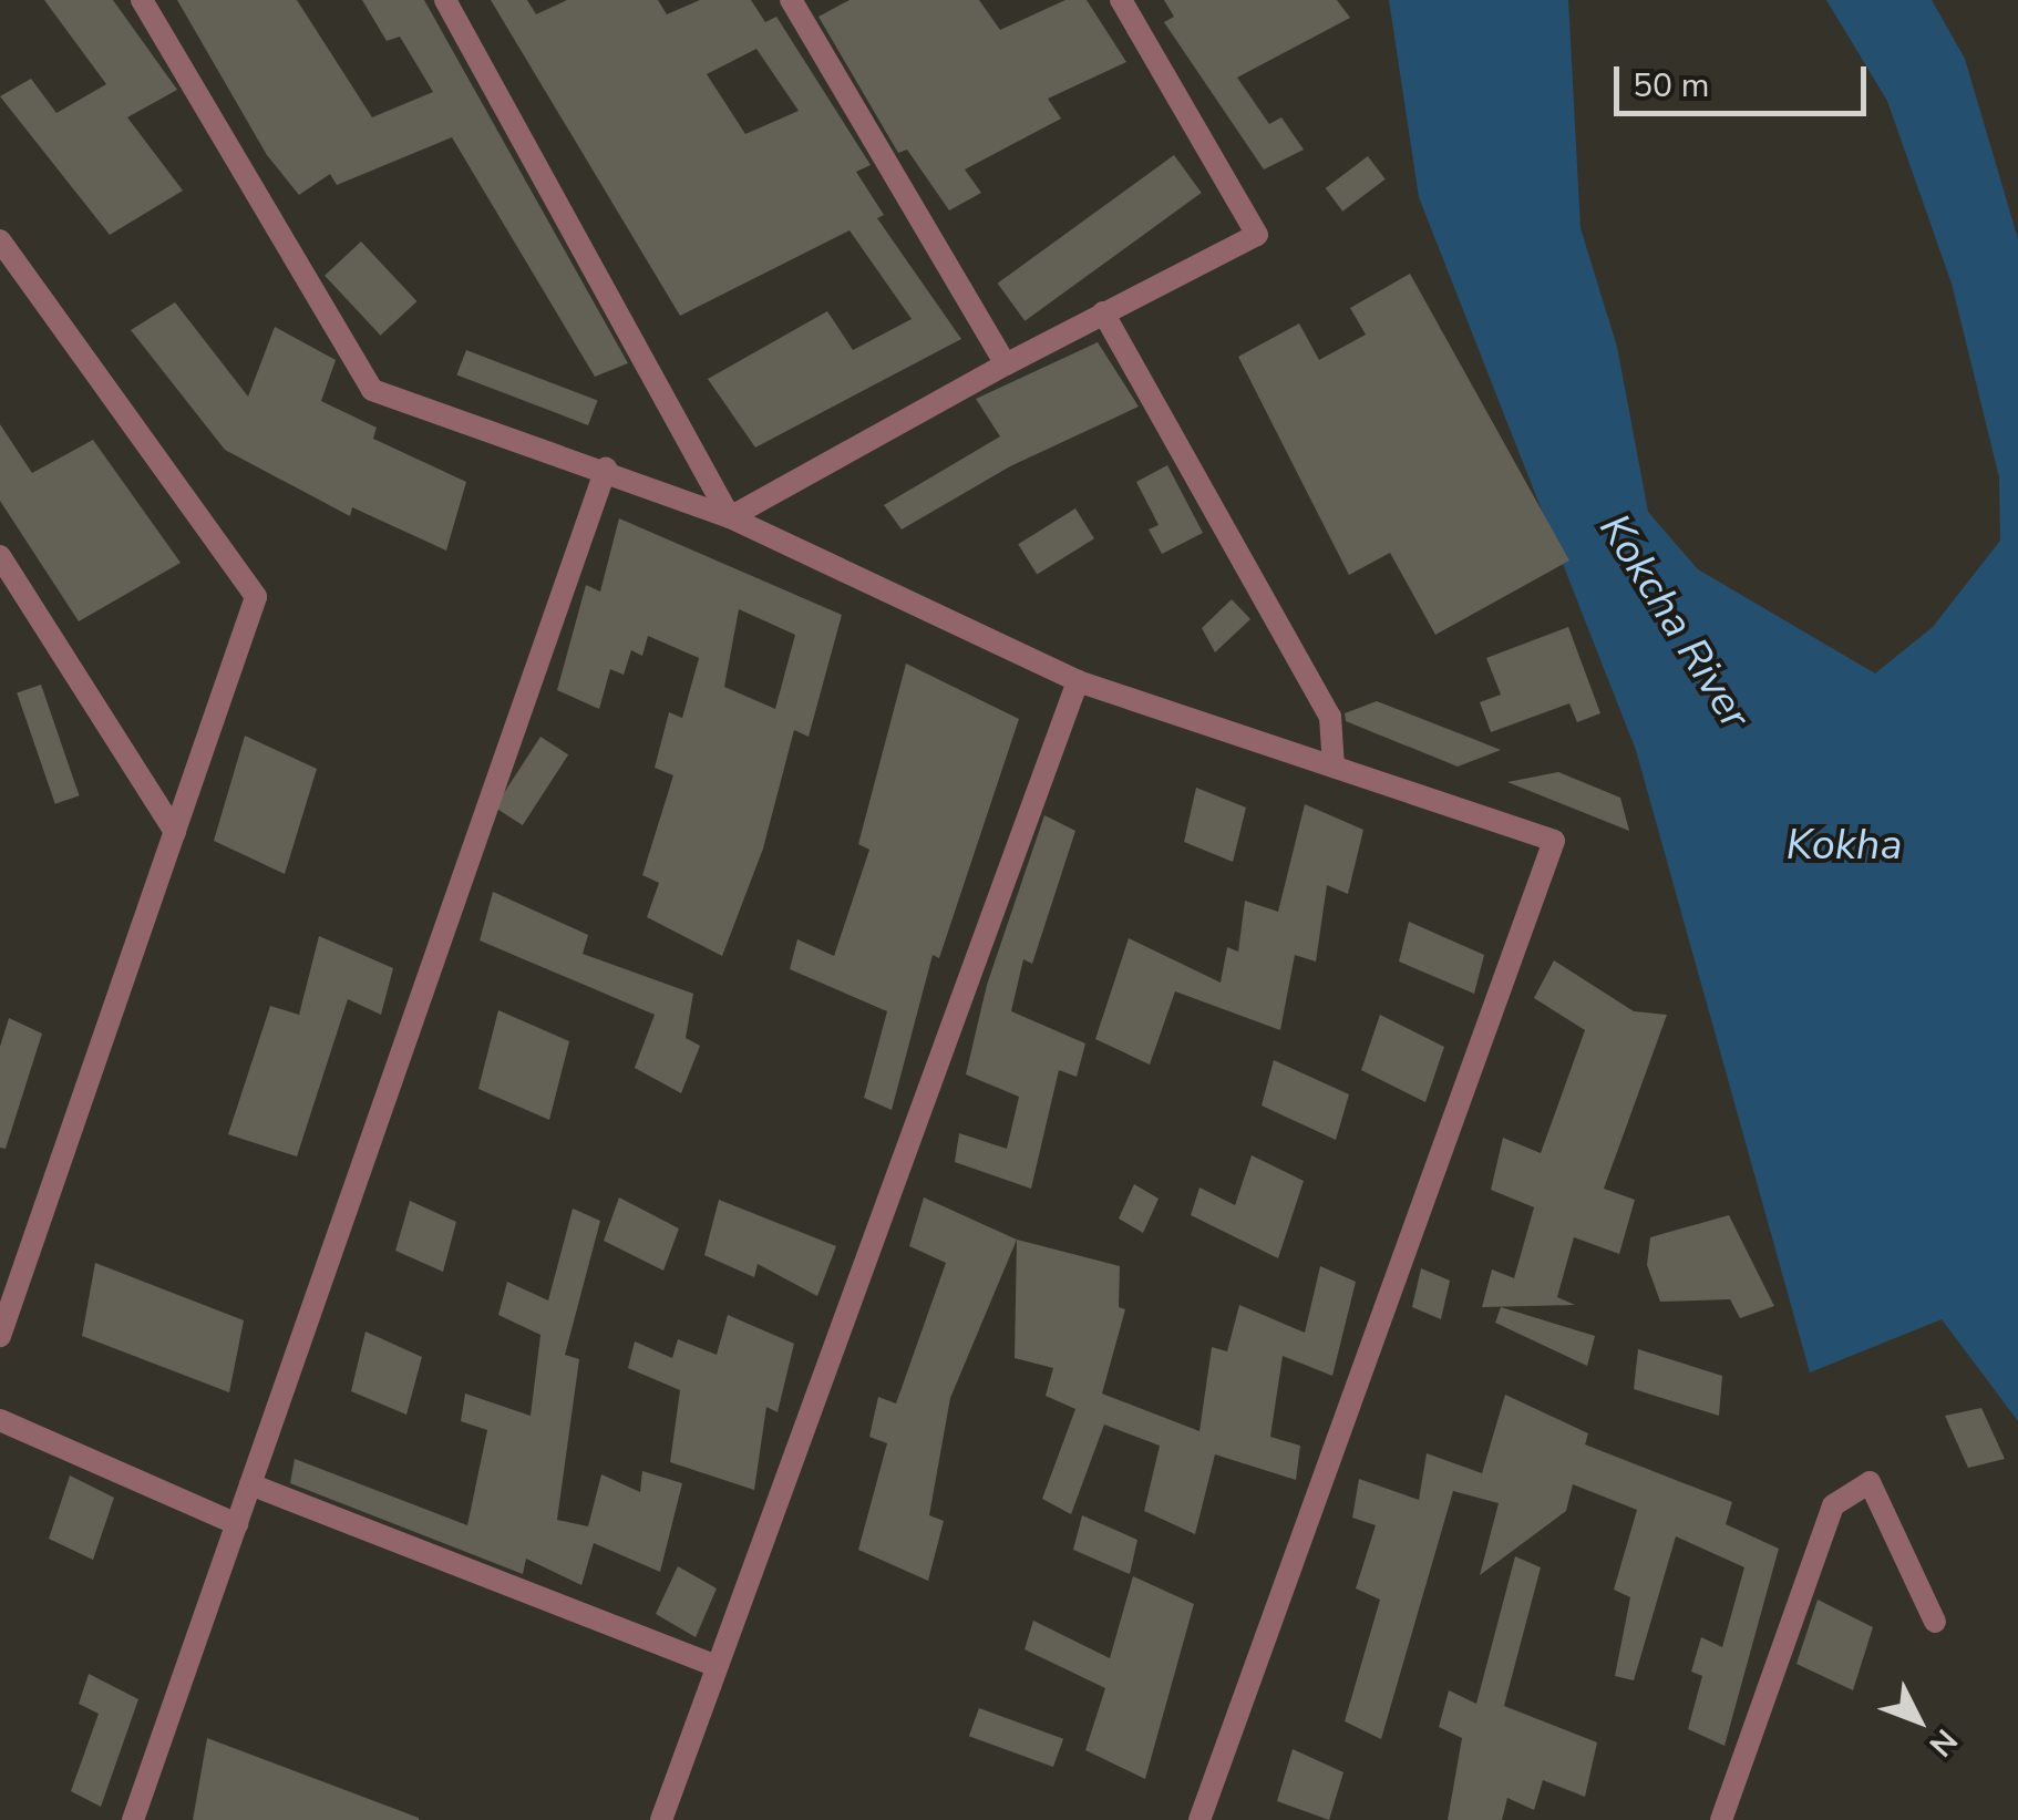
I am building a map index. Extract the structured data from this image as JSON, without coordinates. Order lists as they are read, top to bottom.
{
  "water": ["Kokcha River", "Kokha"],
  "scale_bar": "50 m",
  "north": "bottom right"
}
